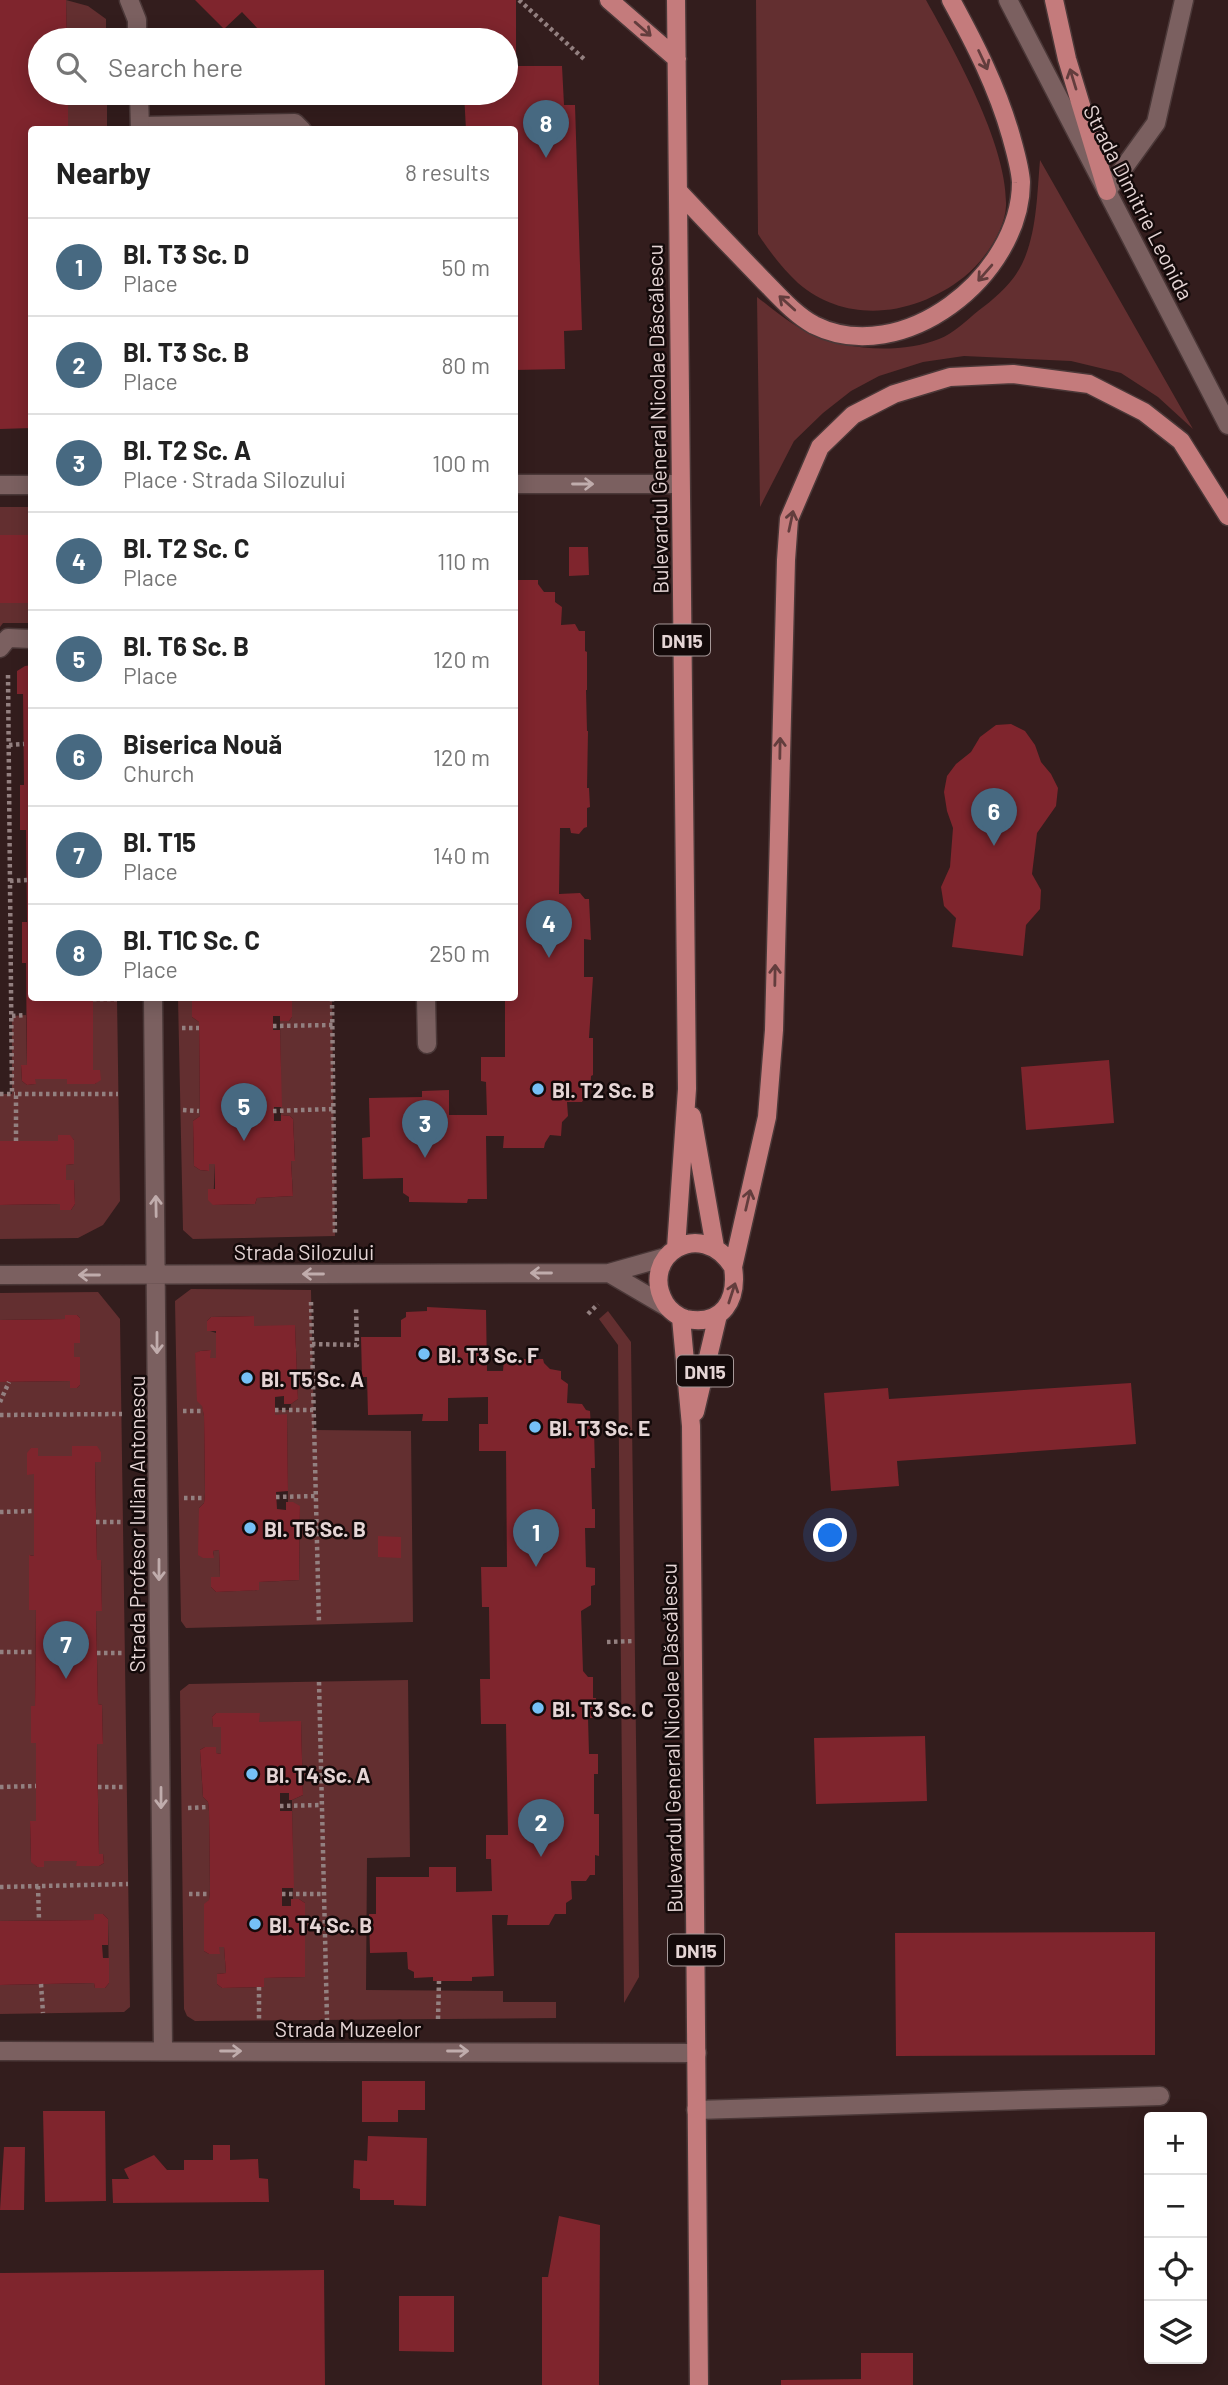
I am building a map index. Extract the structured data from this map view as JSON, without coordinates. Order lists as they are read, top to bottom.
{
  "streets": {
    "main road": ["Bulevardul General Nicolae Dăscălescu", "DN15"],
    "street": [
      "Strada Dimitrie Leonida",
      "Strada Silozului",
      "Strada Profesor Iulian Antonescu",
      "Strada Muzeelor"
    ]
  },
  "crossings": [
    ["Bulevardul General Nicolae Dăscălescu", "DN15"],
    ["Bulevardul General Nicolae Dăscălescu", "Strada Silozului"],
    ["Bulevardul General Nicolae Dăscălescu", "Strada Muzeelor"],
    ["DN15", "Strada Silozului"],
    ["Strada Silozului", "Strada Profesor Iulian Antonescu"],
    ["Strada Profesor Iulian Antonescu", "Strada Muzeelor"]
  ],
  "one_way": ["Strada Silozului", "Strada Muzeelor"],
  "places": [
    "Bl. T2 Sc. B",
    "Bl. T3 Sc. F",
    "Bl. T5 Sc. A",
    "Bl. T3 Sc. E",
    "Bl. T5 Sc. B",
    "Bl. T3 Sc. C",
    "Bl. T4 Sc. A",
    "Bl. T4 Sc. B"
  ],
  "page": {
    "search": "Search here",
    "pins": [
      "8",
      "6",
      "4",
      "5",
      "3",
      "1",
      "7",
      "2"
    ],
    "heading": ["Nearby", "8 results"],
    "list": [
      {
        "mark": "1",
        "name": "Bl. T3 Sc. D",
        "note": "Place",
        "value": "50 m"
      },
      {
        "mark": "2",
        "name": "Bl. T3 Sc. B",
        "note": "Place",
        "value": "80 m"
      },
      {
        "mark": "3",
        "name": "Bl. T2 Sc. A",
        "note": "Place · Strada Silozului",
        "value": "100 m"
      },
      {
        "mark": "4",
        "name": "Bl. T2 Sc. C",
        "note": "Place",
        "value": "110 m"
      },
      {
        "mark": "5",
        "name": "Bl. T6 Sc. B",
        "note": "Place",
        "value": "120 m"
      },
      {
        "mark": "6",
        "name": "Biserica Nouă",
        "note": "Church",
        "value": "120 m"
      },
      {
        "mark": "7",
        "name": "Bl. T15",
        "note": "Place",
        "value": "140 m"
      },
      {
        "mark": "8",
        "name": "Bl. T1C Sc. C",
        "note": "Place",
        "value": "250 m"
      }
    ],
    "map_buttons": ["+", "−"]
  }
}
